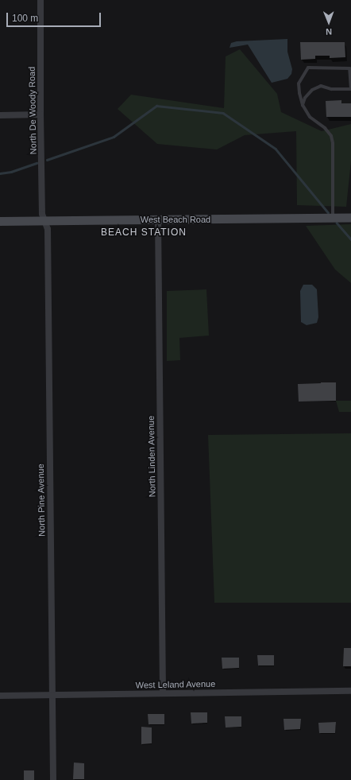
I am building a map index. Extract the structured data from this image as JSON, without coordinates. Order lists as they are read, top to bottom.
{
  "streets": {
    "street": [
      "North De Woody Road",
      "West Beach Road",
      "North Linden Avenue",
      "North Pine Avenue",
      "West Leland Avenue"
    ]
  },
  "crossings": [
    ["North De Woody Road", "West Beach Road"],
    ["North De Woody Road", "North Pine Avenue"],
    ["West Beach Road", "North Linden Avenue"],
    ["West Beach Road", "North Pine Avenue"],
    ["North Linden Avenue", "West Leland Avenue"],
    ["North Pine Avenue", "West Leland Avenue"]
  ],
  "districts": ["BEACH STATION"],
  "scale_bar": "100 m",
  "north": "bottom"
}
